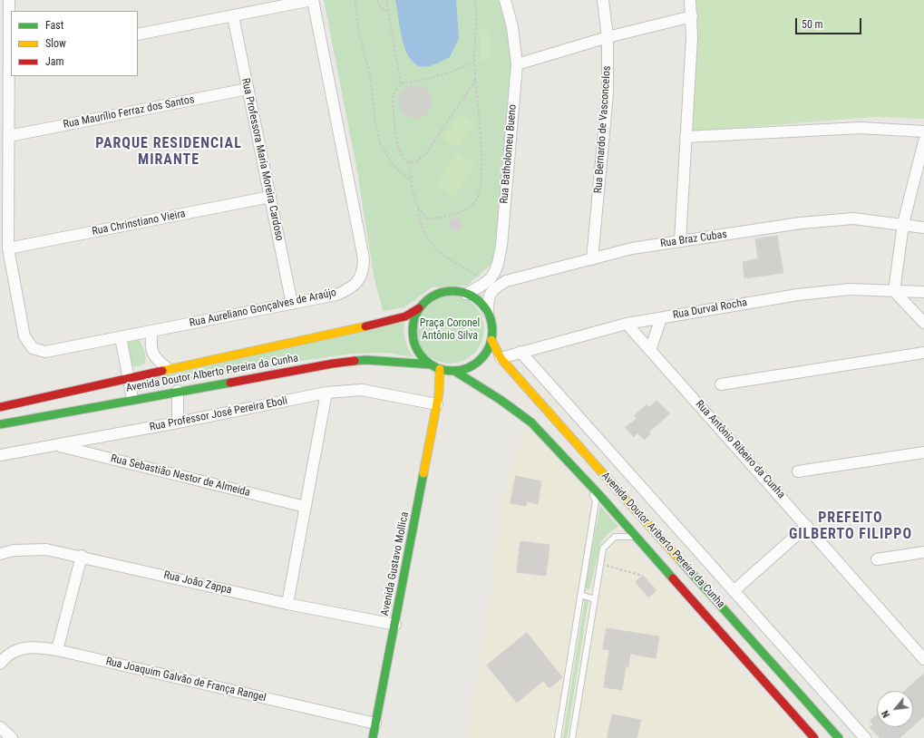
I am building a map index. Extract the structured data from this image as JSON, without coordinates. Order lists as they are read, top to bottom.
{
  "streets": {
    "main road": ["Avenida Doutor Alberto Pereira da Cunha", "Avenida Doutor Ariberto Pereira da Cunha", "Avenida Gustavo Mollica"],
    "street": [
      "Rua Maurílio Ferraz dos Santos",
      "Rua Bernardo de Vasconcelos",
      "Rua Batholomeu Bueno",
      "Rua Professora Maria Moreira Cardoso",
      "Rua Chrinstiano Vieira",
      "Rua Braz Cubas",
      "Rua Aureliano Gonçalves de Araújo",
      "Rua Durval Rocha",
      "Rua Professor José Pereira Eboli",
      "Rua Antônio Ribeiro da Cunha",
      "Rua Sebastião Nestor de Almeida",
      "Rua João Zappa",
      "Rua Joaquim Galvão de França Rangel"
    ]
  },
  "crossings": [
    ["Rua Maurílio Ferraz dos Santos", "Rua Professora Maria Moreira Cardoso"],
    ["Rua Bernardo de Vasconcelos", "Rua Braz Cubas"],
    ["Rua Batholomeu Bueno", "Rua Braz Cubas"],
    ["Rua Batholomeu Bueno", "Avenida Doutor Alberto Pereira da Cunha"],
    ["Rua Batholomeu Bueno", "Avenida Doutor Ariberto Pereira da Cunha"],
    ["Rua Batholomeu Bueno", "Avenida Gustavo Mollica"],
    ["Rua Professora Maria Moreira Cardoso", "Rua Chrinstiano Vieira"],
    ["Rua Professora Maria Moreira Cardoso", "Rua Aureliano Gonçalves de Araújo"],
    ["Rua Chrinstiano Vieira", "Rua Aureliano Gonçalves de Araújo"],
    ["Rua Braz Cubas", "Avenida Doutor Alberto Pereira da Cunha"],
    ["Rua Braz Cubas", "Avenida Doutor Ariberto Pereira da Cunha"],
    ["Rua Braz Cubas", "Avenida Gustavo Mollica"],
    ["Rua Durval Rocha", "Rua Antônio Ribeiro da Cunha"],
    ["Rua Durval Rocha", "Avenida Doutor Ariberto Pereira da Cunha"],
    ["Avenida Doutor Alberto Pereira da Cunha", "Avenida Doutor Ariberto Pereira da Cunha"],
    ["Avenida Doutor Alberto Pereira da Cunha", "Avenida Gustavo Mollica"],
    ["Rua Professor José Pereira Eboli", "Rua Sebastião Nestor de Almeida"],
    ["Rua Professor José Pereira Eboli", "Avenida Gustavo Mollica"],
    ["Avenida Doutor Ariberto Pereira da Cunha", "Avenida Gustavo Mollica"],
    ["Avenida Gustavo Mollica", "Rua João Zappa"],
    ["Avenida Gustavo Mollica", "Rua Joaquim Galvão de França Rangel"]
  ],
  "districts": ["PARQUE RESIDENCIAL MIRANTE", "PREFEITO GILBERTO FILIPPO"],
  "parks": ["Praça Coronel Antônio Silva"],
  "legend": ["Fast", "Slow", "Jam"],
  "scale_bar": "50 m",
  "north": "bottom left"
}
